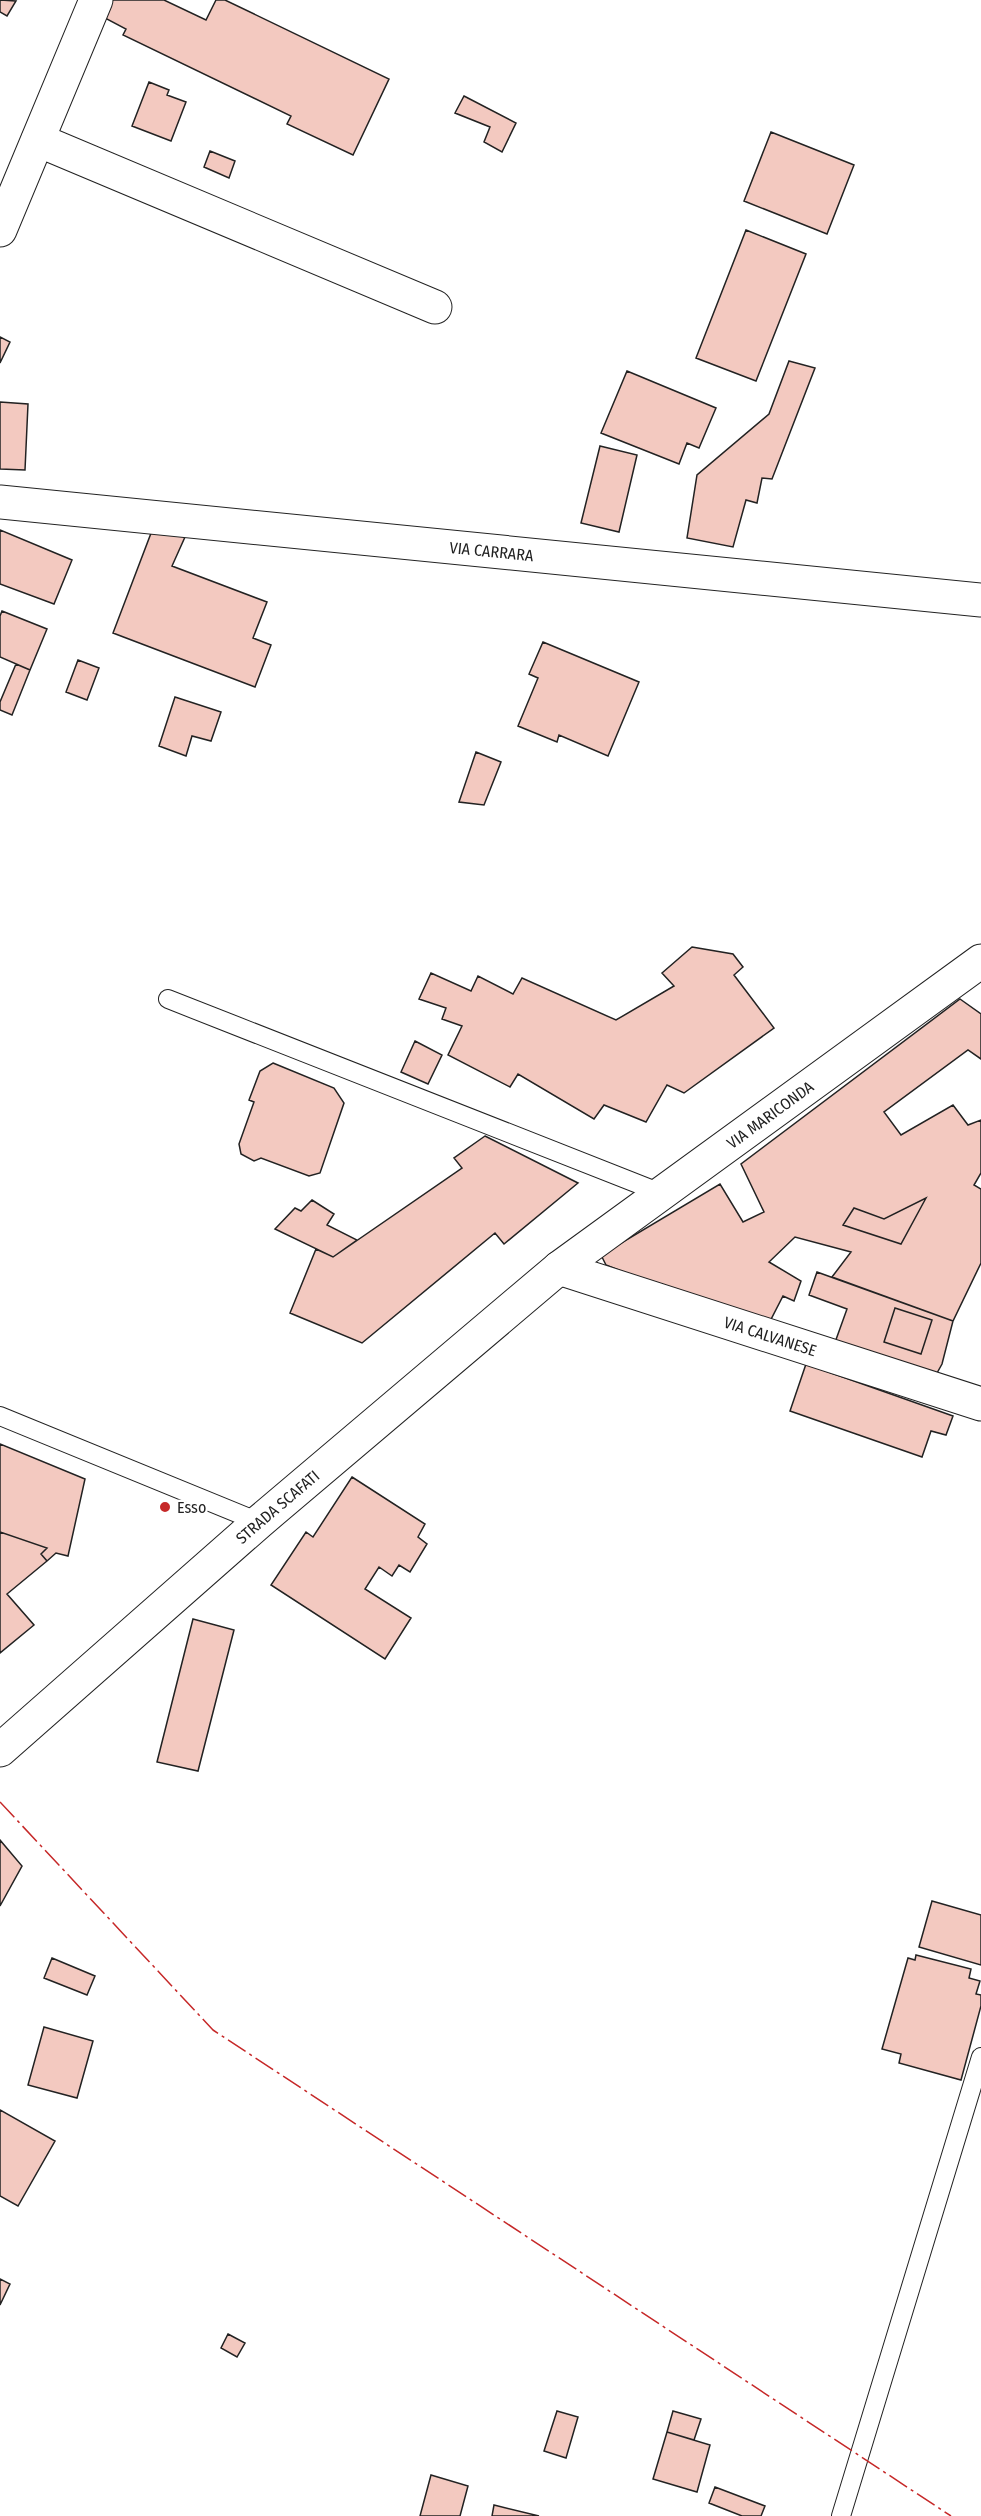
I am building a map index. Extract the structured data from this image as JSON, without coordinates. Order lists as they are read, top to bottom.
{
  "streets": {
    "street": [
      "VIA CARRARA",
      "VIA MARICONDA",
      "VIA CALVANESE",
      "STRADA SCAFATI"
    ]
  },
  "crossings": [
    ["VIA MARICONDA", "VIA CALVANESE"],
    ["VIA MARICONDA", "STRADA SCAFATI"],
    ["VIA CALVANESE", "STRADA SCAFATI"]
  ],
  "places": ["Esso"]
}
